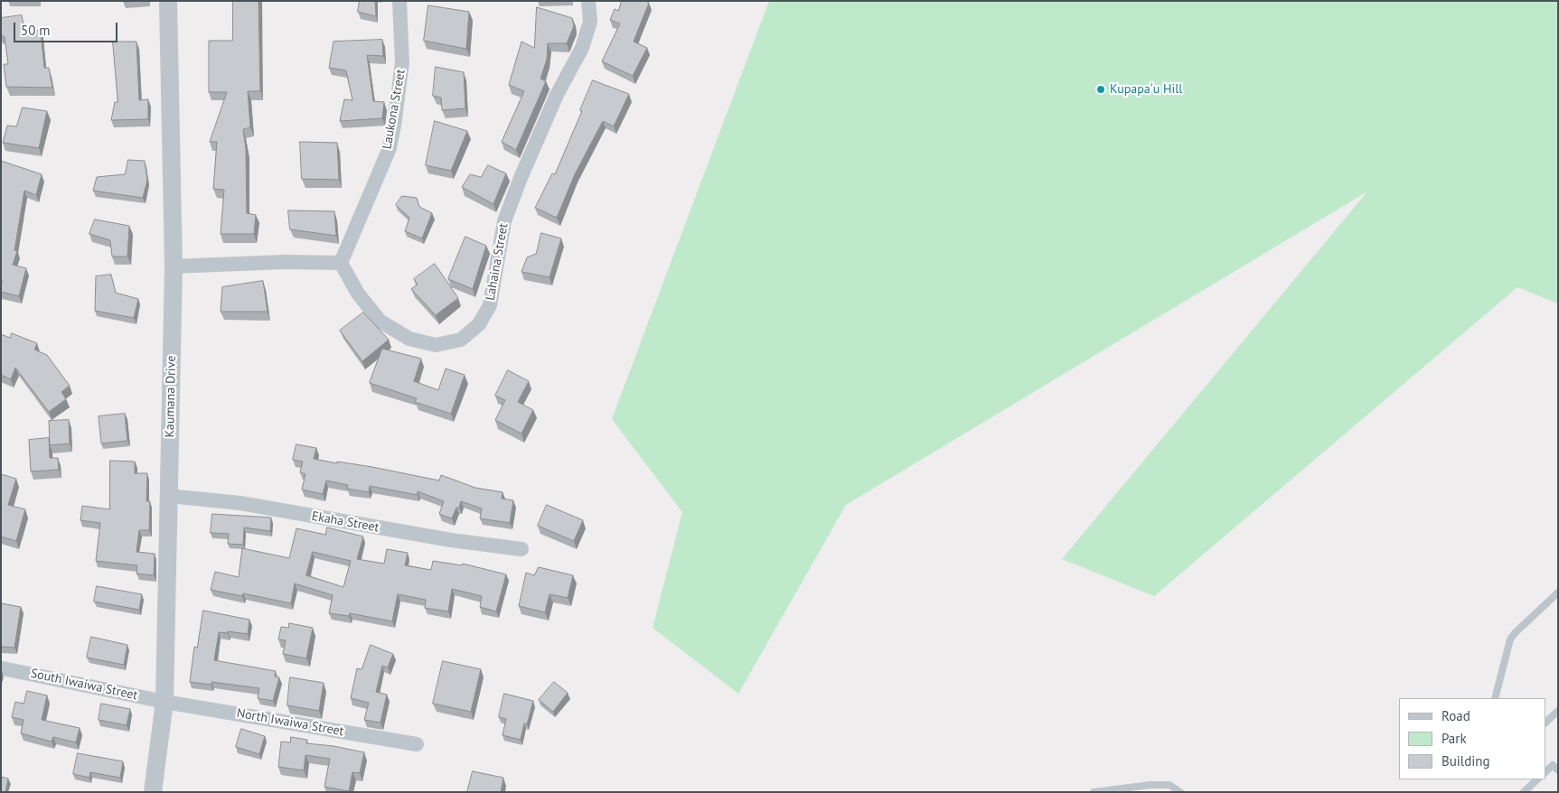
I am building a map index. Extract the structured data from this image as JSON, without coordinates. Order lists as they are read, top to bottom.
{
  "streets": {
    "street": [
      "Laukona Street",
      "Lahaina Street",
      "Kaumana Drive",
      "Ekaha Street",
      "South Iwaiwa Street",
      "North Iwaiwa Street"
    ]
  },
  "crossings": [
    ["Laukona Street", "Lahaina Street"],
    ["Kaumana Drive", "Ekaha Street"],
    ["Kaumana Drive", "South Iwaiwa Street"],
    ["Kaumana Drive", "North Iwaiwa Street"],
    ["South Iwaiwa Street", "North Iwaiwa Street"]
  ],
  "places": ["Kupapaʻu Hill"],
  "legend": ["Road", "Park", "Building"],
  "scale_bar": "50 m"
}
